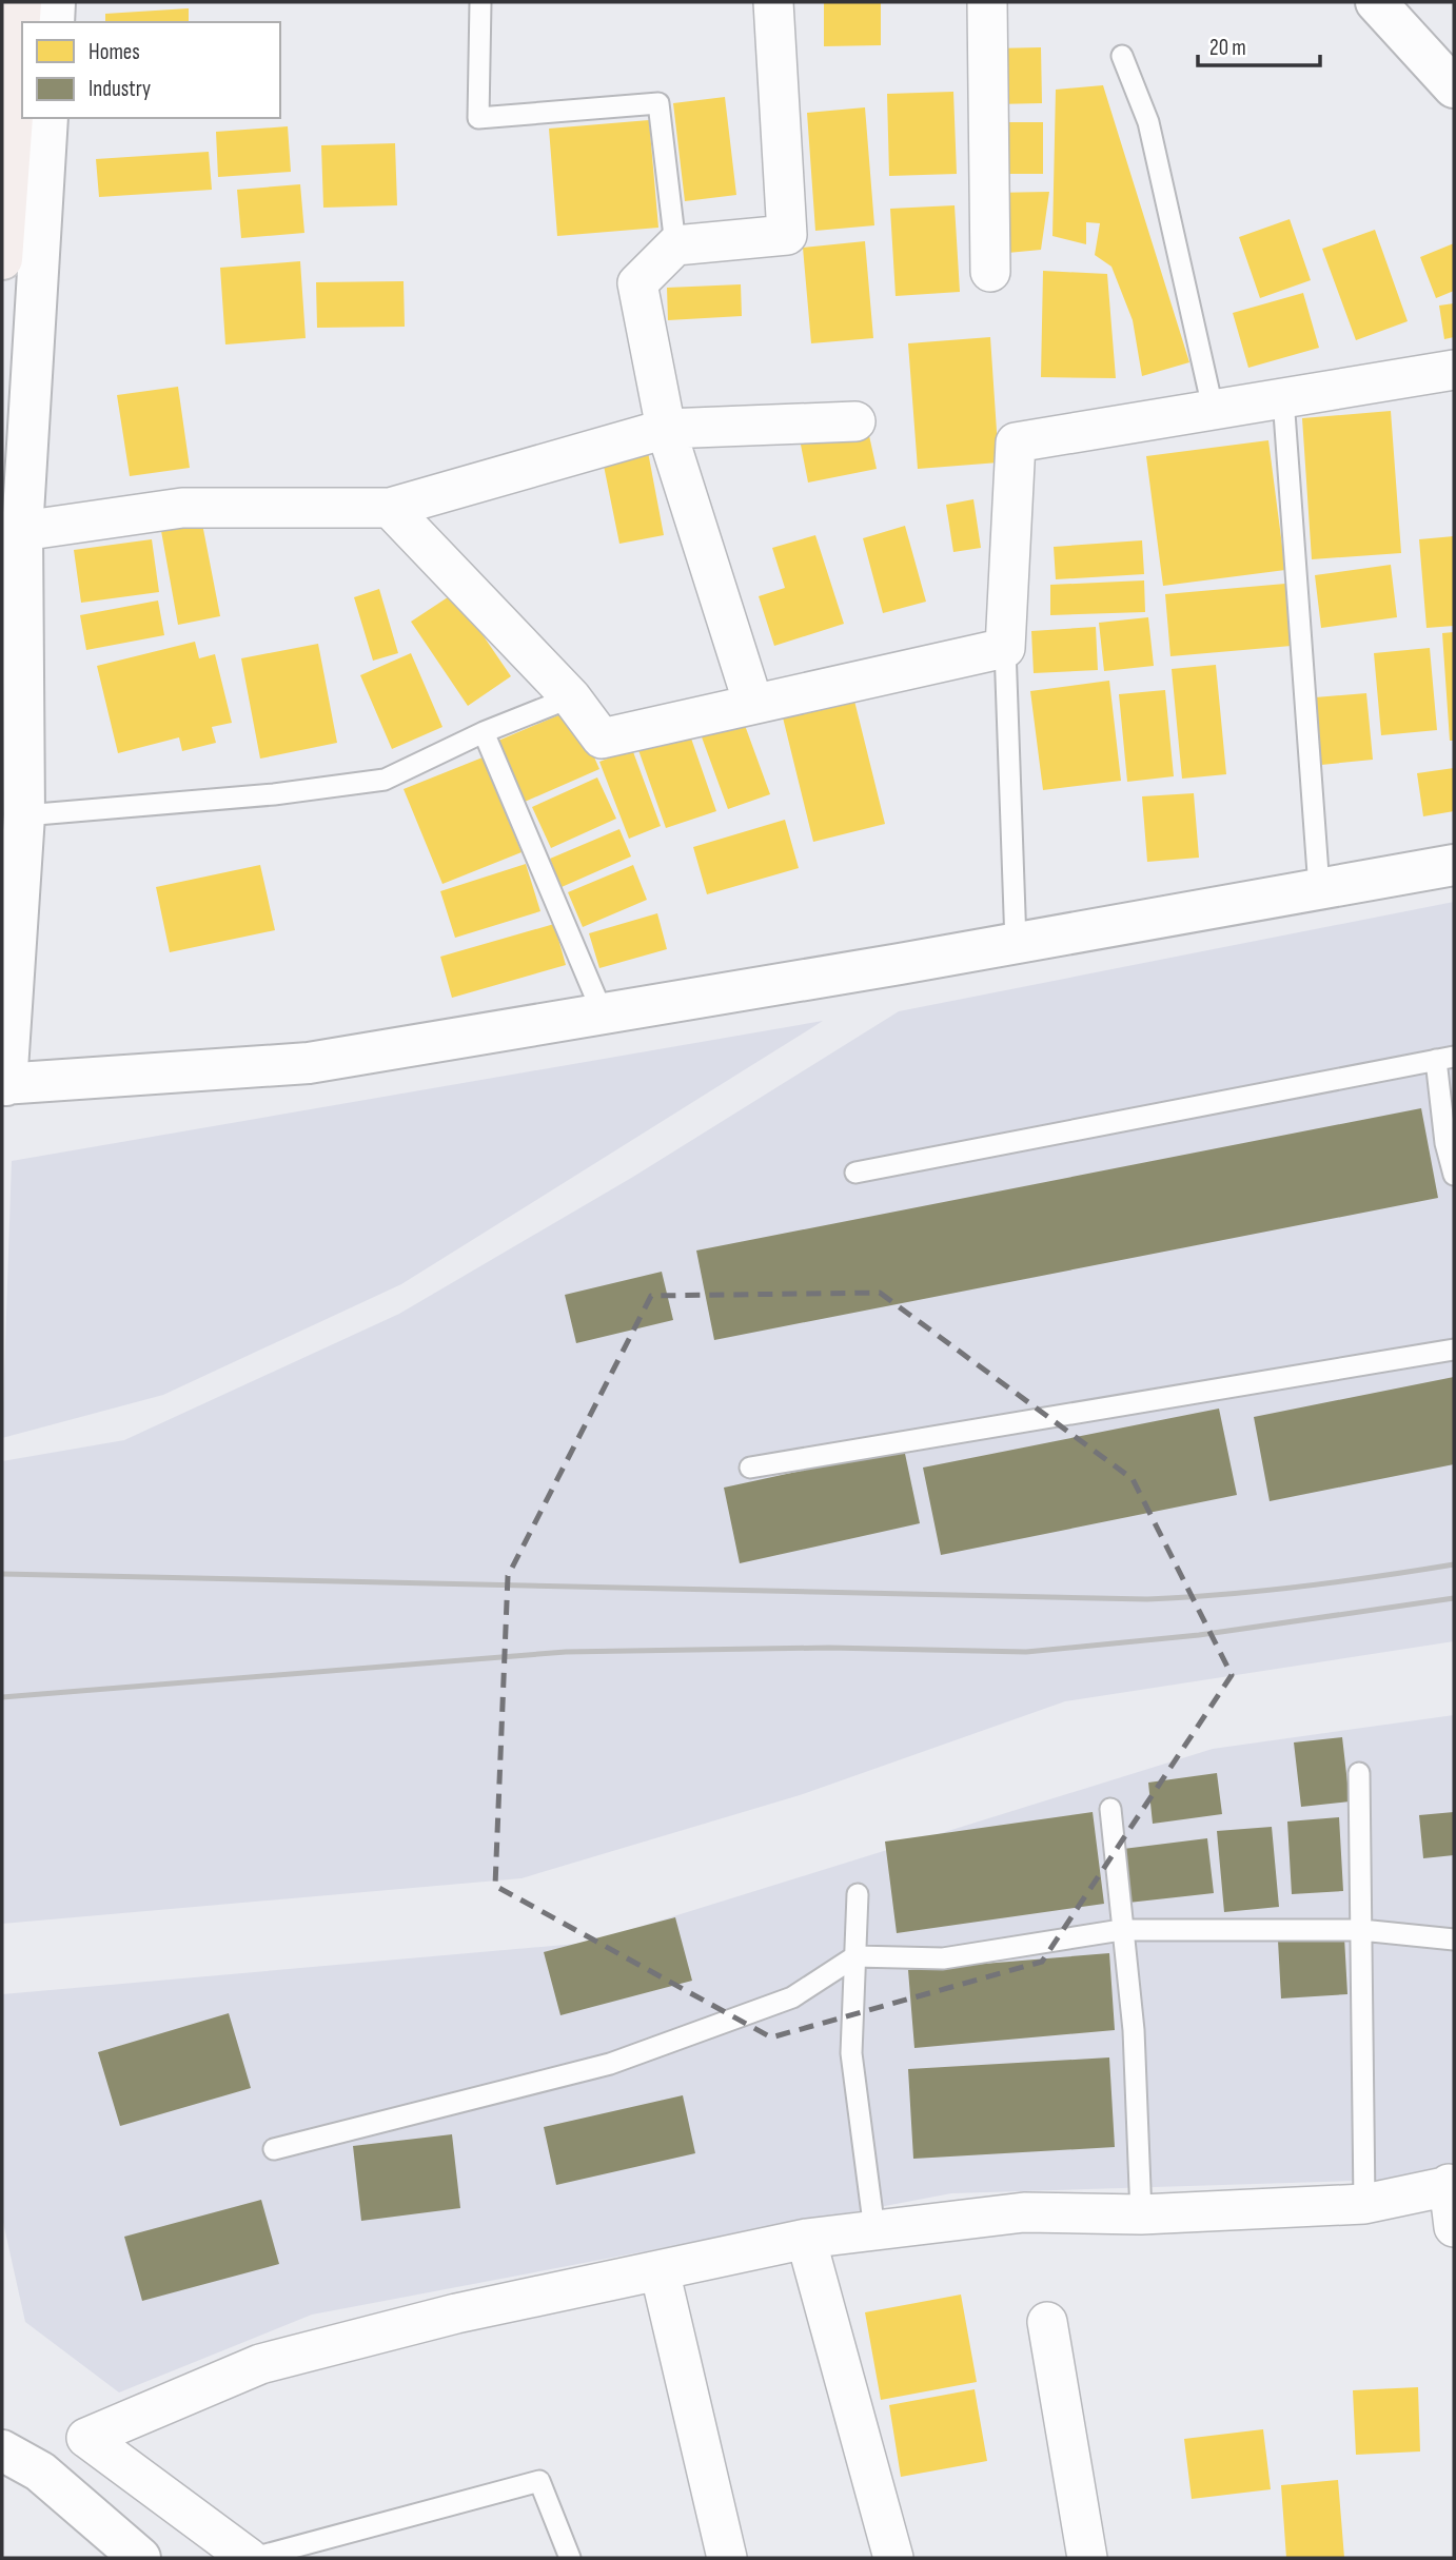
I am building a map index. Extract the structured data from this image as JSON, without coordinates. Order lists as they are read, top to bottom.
{
  "legend": ["Homes", "Industry"],
  "scale_bar": "20 m"
}
